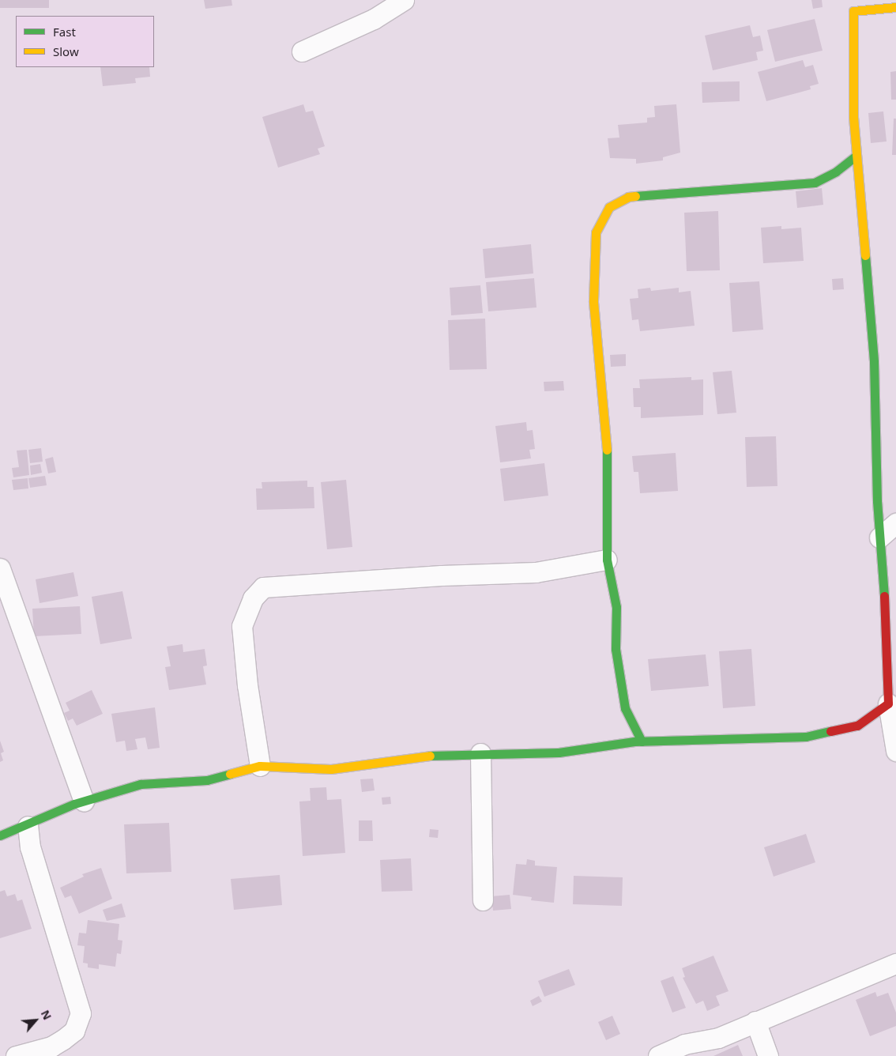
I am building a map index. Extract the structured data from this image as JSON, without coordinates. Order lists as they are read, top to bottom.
{
  "legend": ["Fast", "Slow"],
  "north": "top right"
}
